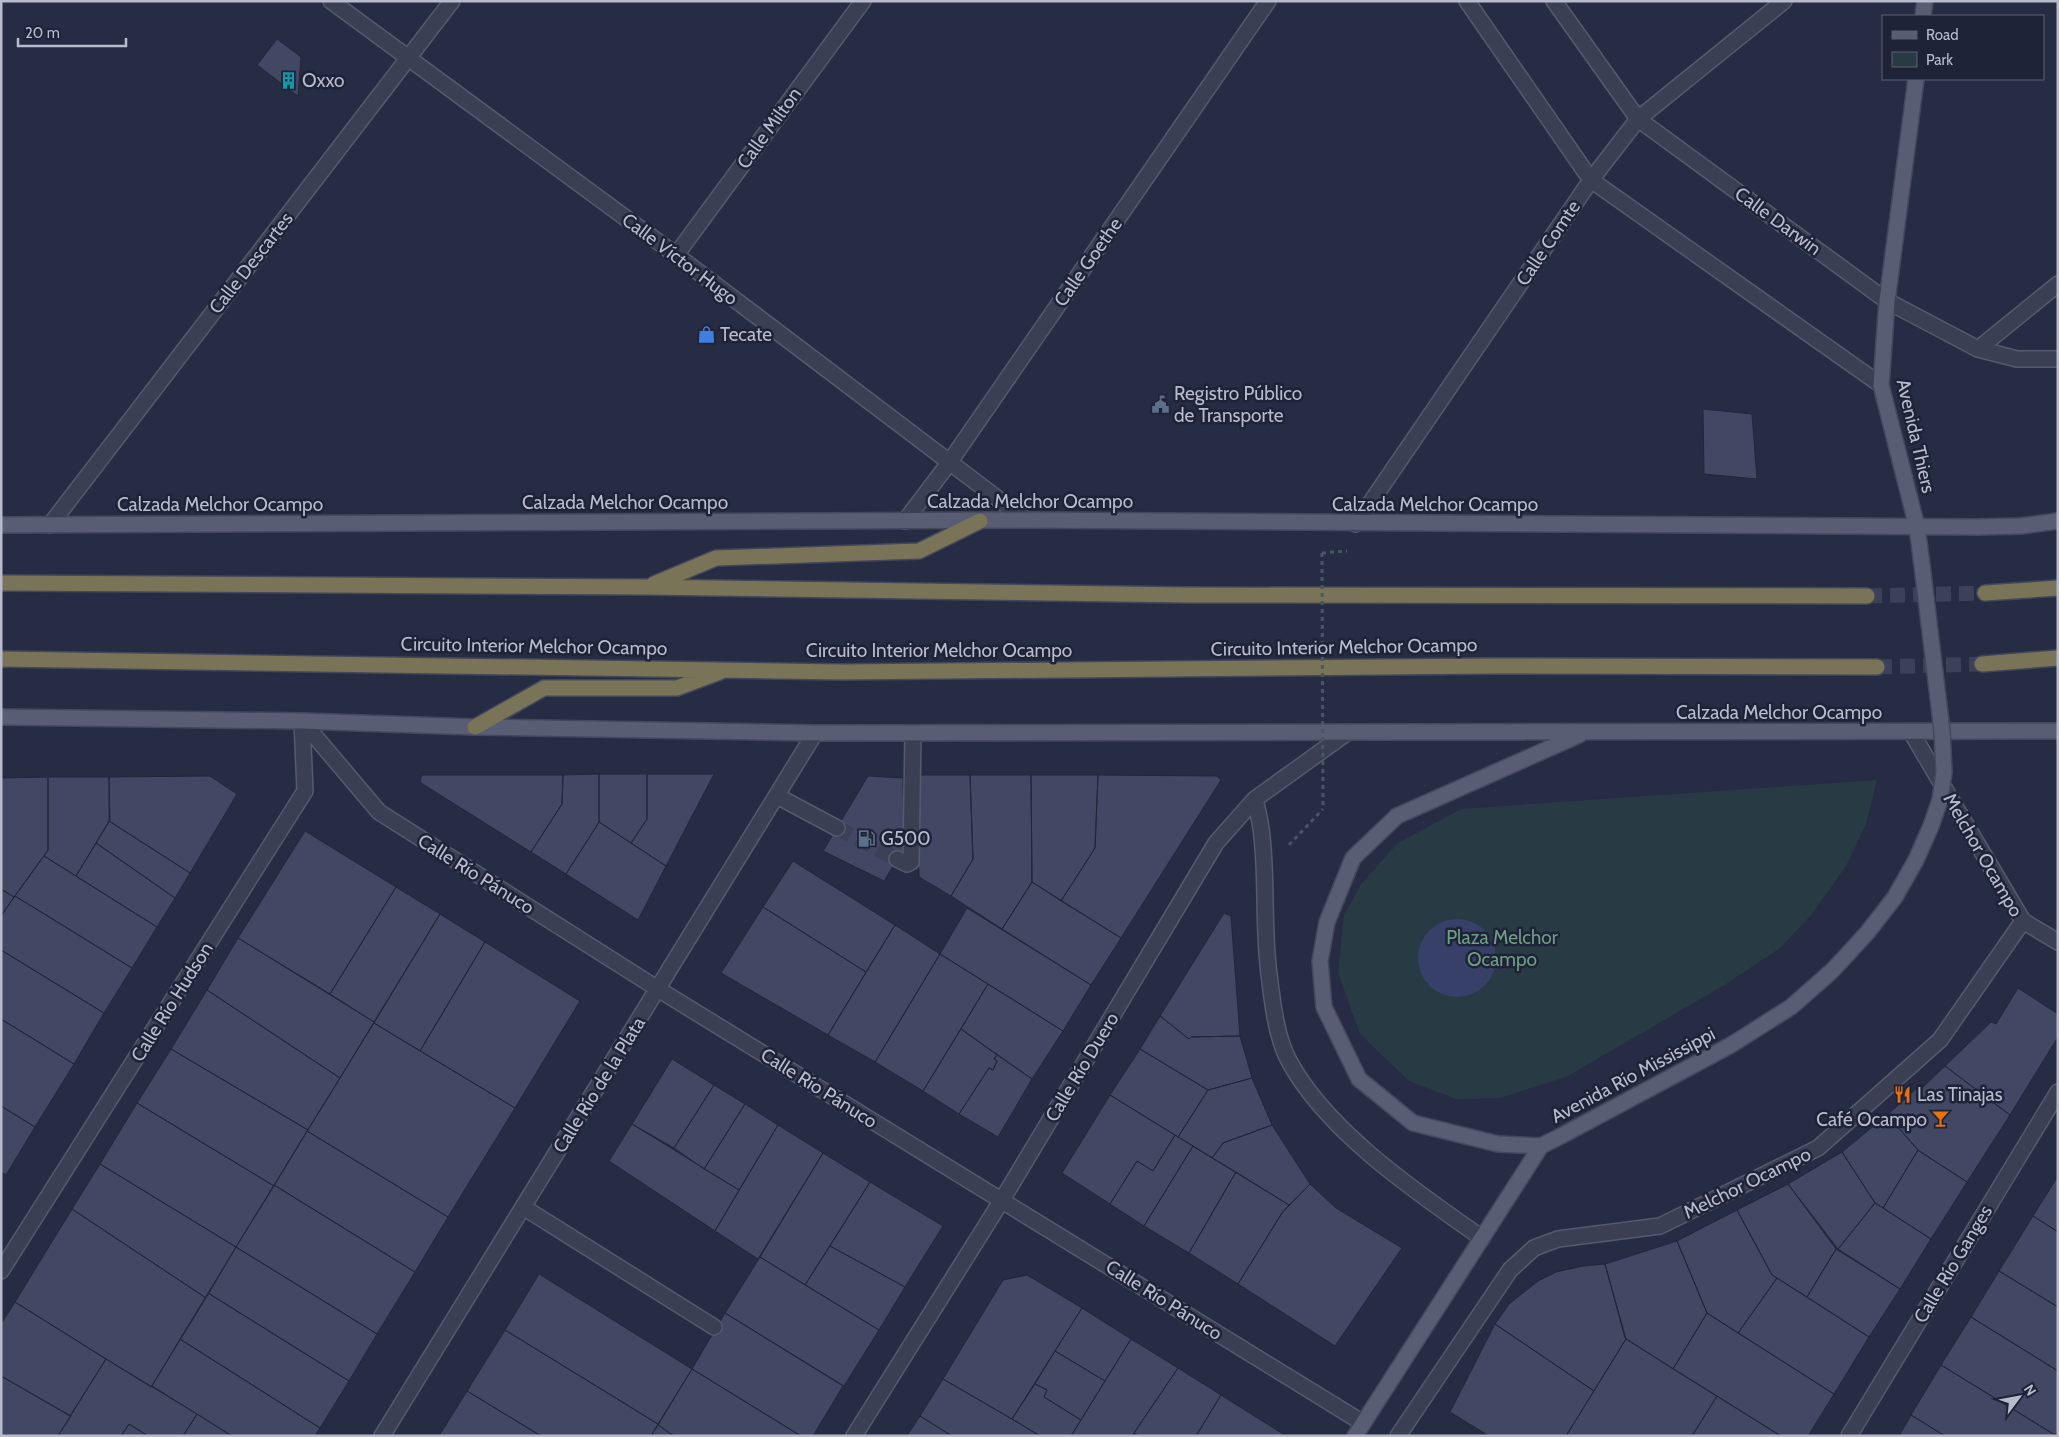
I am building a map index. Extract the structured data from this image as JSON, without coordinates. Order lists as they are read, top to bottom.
{
  "streets": {
    "highway": ["Circuito Interior Melchor Ocampo"],
    "main road": ["Avenida Thiers", "Calzada Melchor Ocampo", "Avenida Río Mississippi"],
    "street": [
      "Calle Milton",
      "Calle Darwin",
      "Calle Comte",
      "Calle Víctor Hugo",
      "Calle Goethe",
      "Calle Descartes",
      "Melchor Ocampo",
      "Calle Río Pánuco",
      "Calle Río Hudson",
      "Calle Río Duero",
      "Calle Río de la Plata",
      "Calle Río Ganges"
    ]
  },
  "crossings": [
    ["Calle Milton", "Calle Víctor Hugo"],
    ["Calle Darwin", "Calle Comte"],
    ["Calle Darwin", "Avenida Thiers"],
    ["Calle Comte", "Calzada Melchor Ocampo"],
    ["Calle Víctor Hugo", "Calle Goethe"],
    ["Calle Víctor Hugo", "Calle Descartes"],
    ["Calle Víctor Hugo", "Calzada Melchor Ocampo"],
    ["Calle Goethe", "Calzada Melchor Ocampo"],
    ["Calle Descartes", "Calzada Melchor Ocampo"],
    ["Avenida Thiers", "Calzada Melchor Ocampo"],
    ["Avenida Thiers", "Avenida Río Mississippi"],
    ["Calzada Melchor Ocampo", "Melchor Ocampo"],
    ["Calzada Melchor Ocampo", "Calle Río Pánuco"],
    ["Calzada Melchor Ocampo", "Calle Río Hudson"],
    ["Calzada Melchor Ocampo", "Calle Río Duero"],
    ["Calzada Melchor Ocampo", "Calle Río de la Plata"],
    ["Calle Río Pánuco", "Calle Río Hudson"],
    ["Calle Río Pánuco", "Calle Río Duero"],
    ["Calle Río Pánuco", "Avenida Río Mississippi"],
    ["Calle Río Pánuco", "Calle Río de la Plata"]
  ],
  "parks": ["Plaza Melchor Ocampo"],
  "places": {
    "building": ["Oxxo"],
    "shop": ["Tecate"],
    "public building": ["Registro Público de Transporte"],
    "fuel station": ["G500"],
    "restaurant": ["Las Tinajas"],
    "bar": ["Café Ocampo"]
  },
  "legend": ["Road", "Park"],
  "scale_bar": "20 m",
  "north": "top right"
}
